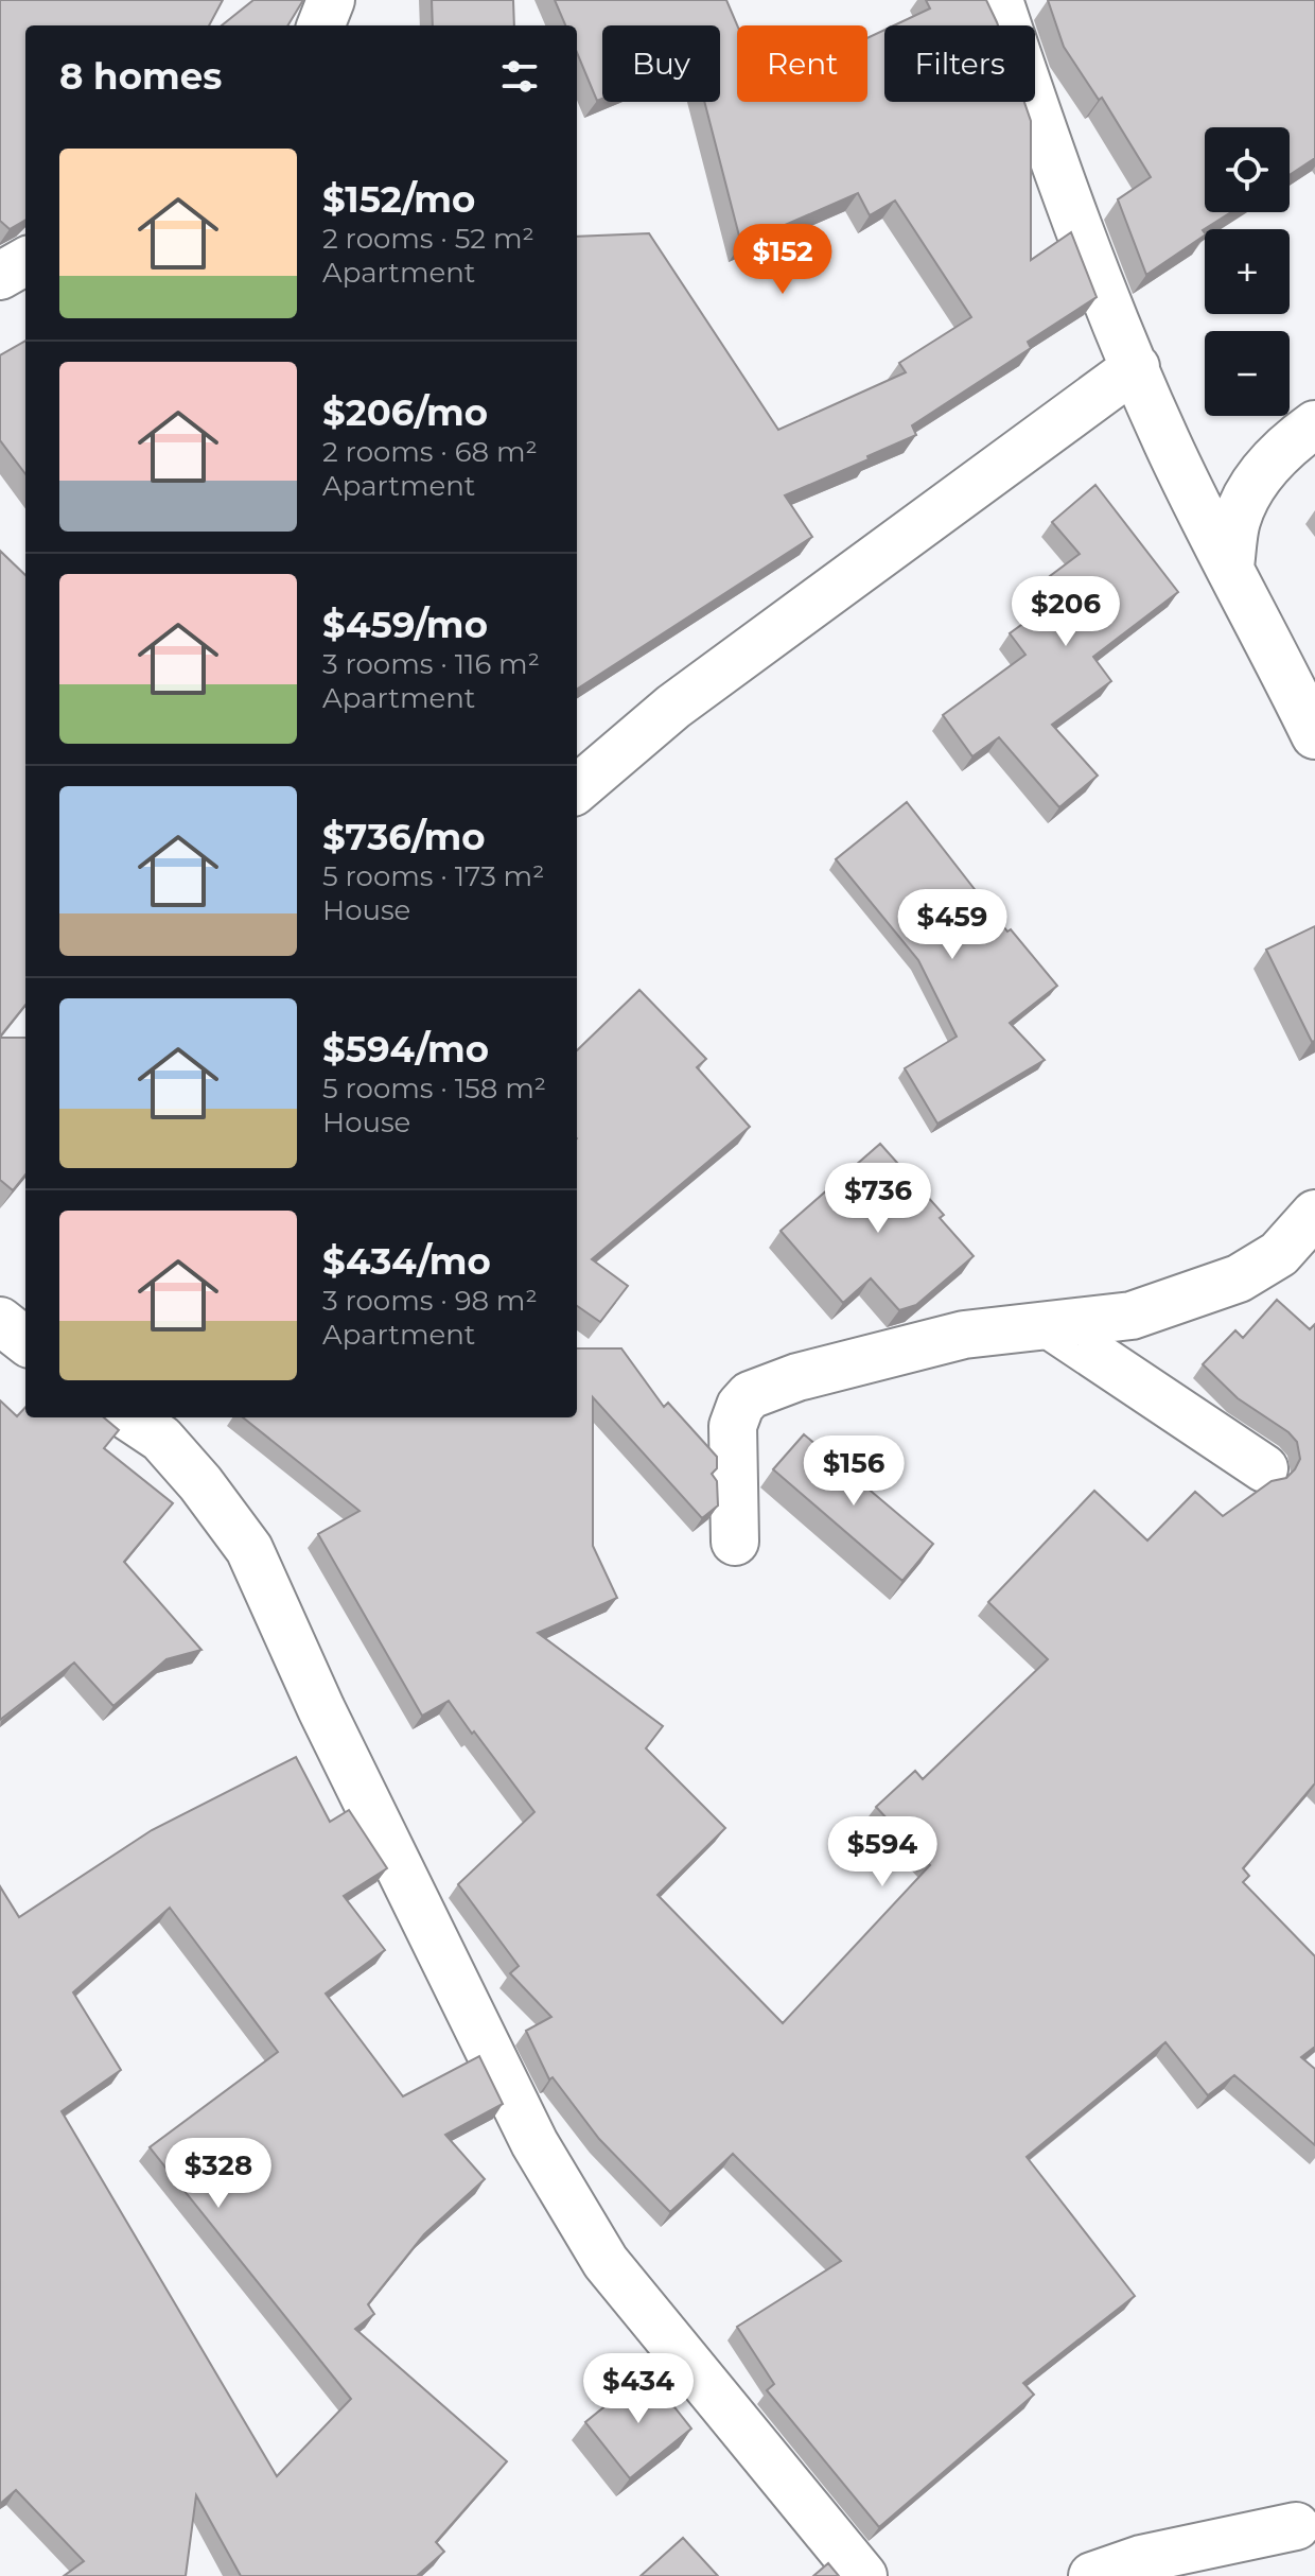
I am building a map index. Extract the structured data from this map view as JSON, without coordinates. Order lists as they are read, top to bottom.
{
  "page": {
    "chip": ["Buy", "Rent", "Filters"],
    "heading": "8 homes",
    "map_buttons": ["+", "−"],
    "list": [
      {
        "name": "$152/mo",
        "note": "2 rooms · 52 m² · Apartment"
      },
      {
        "name": "$206/mo",
        "note": "2 rooms · 68 m² · Apartment"
      },
      {
        "name": "$459/mo",
        "note": "3 rooms · 116 m² · Apartment"
      },
      {
        "name": "$736/mo",
        "note": "5 rooms · 173 m² · House"
      },
      {
        "name": "$594/mo",
        "note": "5 rooms · 158 m² · House"
      },
      {
        "name": "$434/mo",
        "note": "3 rooms · 98 m² · Apartment"
      }
    ],
    "price": [
      "$152",
      "$206",
      "$459",
      "$736",
      "$156",
      "$594",
      "$328",
      "$434"
    ]
  }
}
